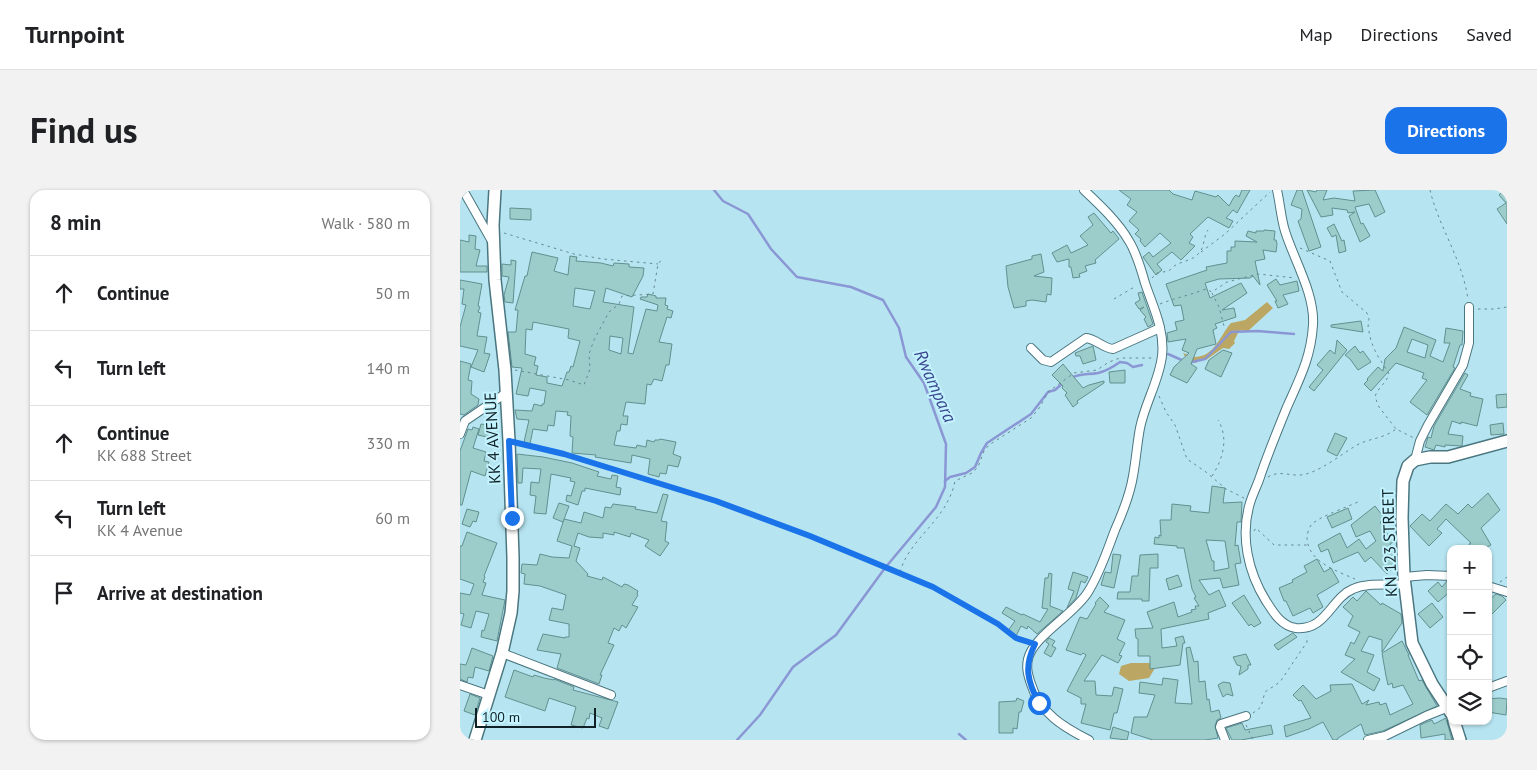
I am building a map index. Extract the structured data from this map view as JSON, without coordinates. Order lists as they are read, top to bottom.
{
  "streets": {
    "main road": ["KK 4 AVENUE", "KN 123 STREET"]
  },
  "water": ["Rwampara"],
  "scale_bar": "100 m",
  "page": {
    "header": "Turnpoint",
    "nav": ["Map", "Directions", "Saved"],
    "title": "Find us",
    "buttons": "Directions",
    "heading": ["8 min", "Walk · 580 m"],
    "list": [
      ["Continue", "50 m"],
      ["Turn left", "140 m"],
      ["Continue", "KK 688 Street", "330 m"],
      ["Turn left", "KK 4 Avenue", "60 m"],
      "Arrive at destination"
    ],
    "map_buttons": ["+", "−"],
    "scale": "100 m"
  }
}
